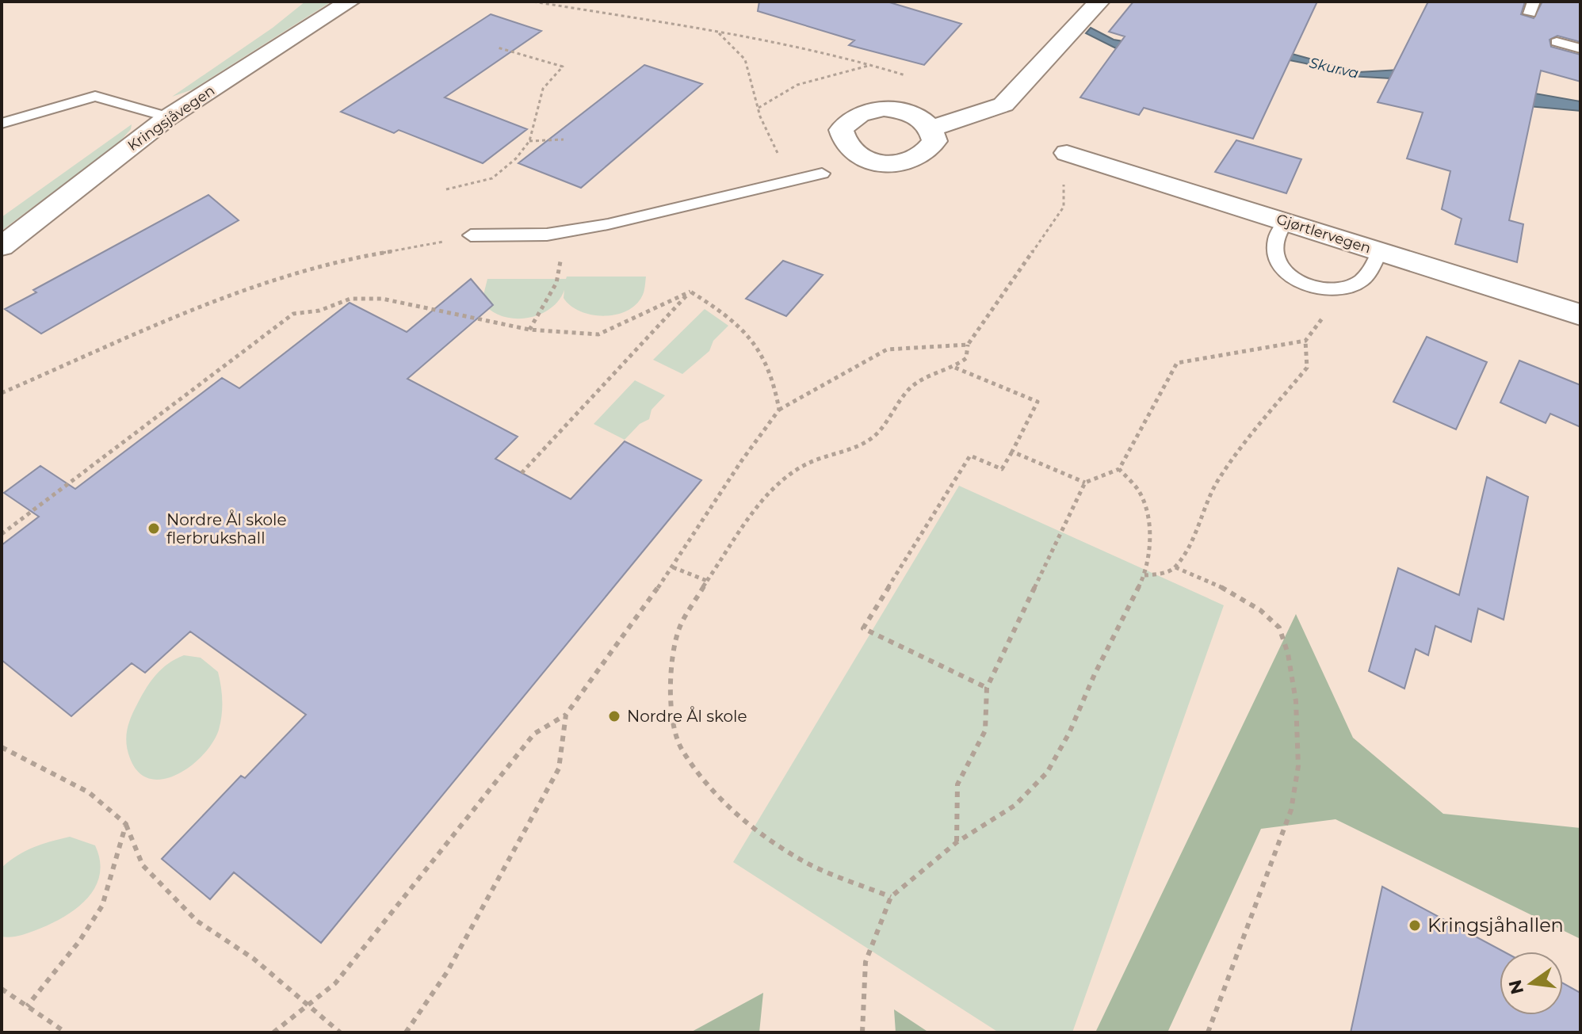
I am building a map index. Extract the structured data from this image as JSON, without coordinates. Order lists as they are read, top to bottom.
{
  "streets": {
    "street": ["Kringsjåvegen", "Gjørtlervegen"]
  },
  "water": ["Skurva"],
  "places": ["Nordre Ål skole flerbrukshall", "Nordre Ål skole", "Kringsjåhallen"],
  "north": "left"
}
